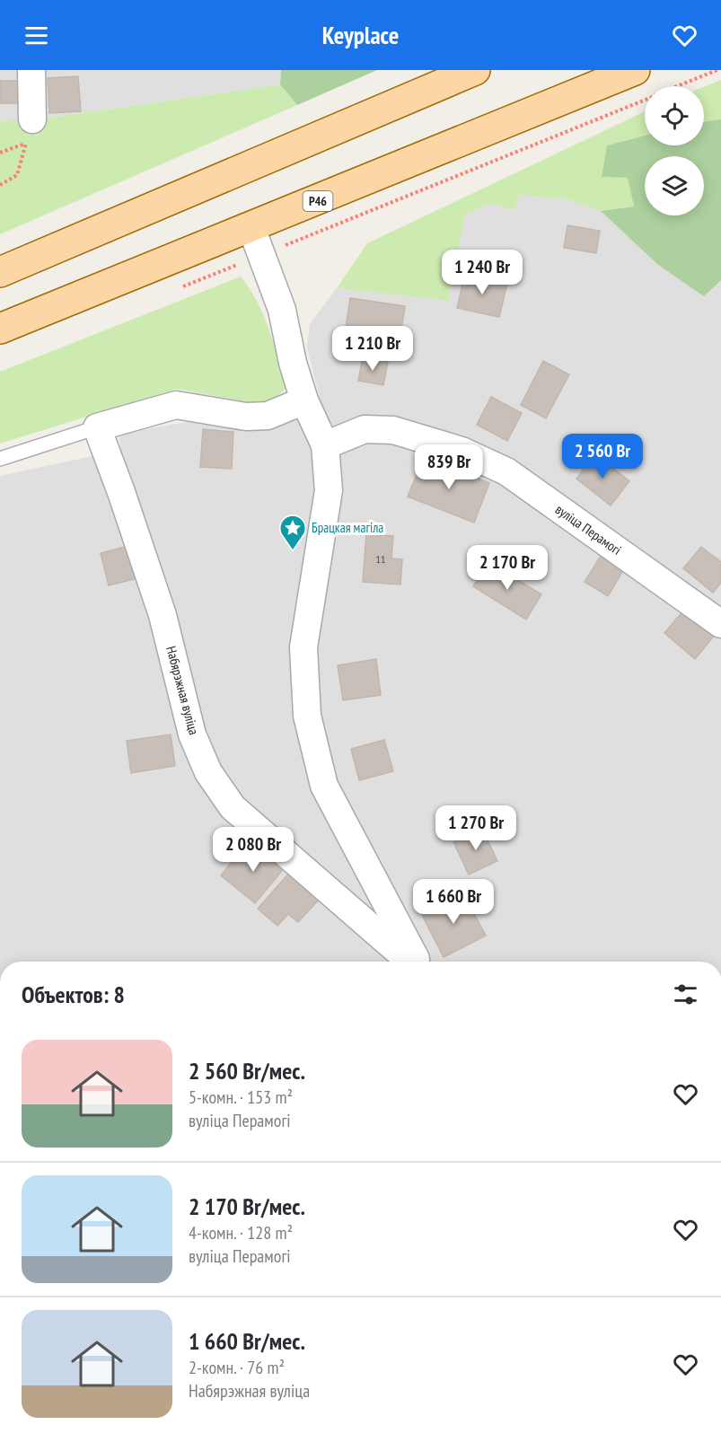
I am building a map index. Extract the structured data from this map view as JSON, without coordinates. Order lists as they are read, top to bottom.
{
  "streets": {
    "main road": ["Р46"],
    "street": ["вуліца Перамогі", "Набярэжная вуліца"]
  },
  "places": {
    "place": ["Брацкая магіла"]
  },
  "house_numbers": ["11"],
  "page": {
    "header": "Keyplace",
    "price": [
      "1 240 Br",
      "1 210 Br",
      "2 560 Br",
      "839 Br",
      "2 170 Br",
      "1 270 Br",
      "2 080 Br",
      "1 660 Br"
    ],
    "heading": "Объектов: 8",
    "list": [
      {
        "name": "2 560 Br/мес.",
        "note": "5-комн. · 153 m² · вуліца Перамогі"
      },
      {
        "name": "2 170 Br/мес.",
        "note": "4-комн. · 128 m² · вуліца Перамогі"
      },
      {
        "name": "1 660 Br/мес.",
        "note": "2-комн. · 76 m² · Набярэжная вуліца"
      }
    ]
  }
}
